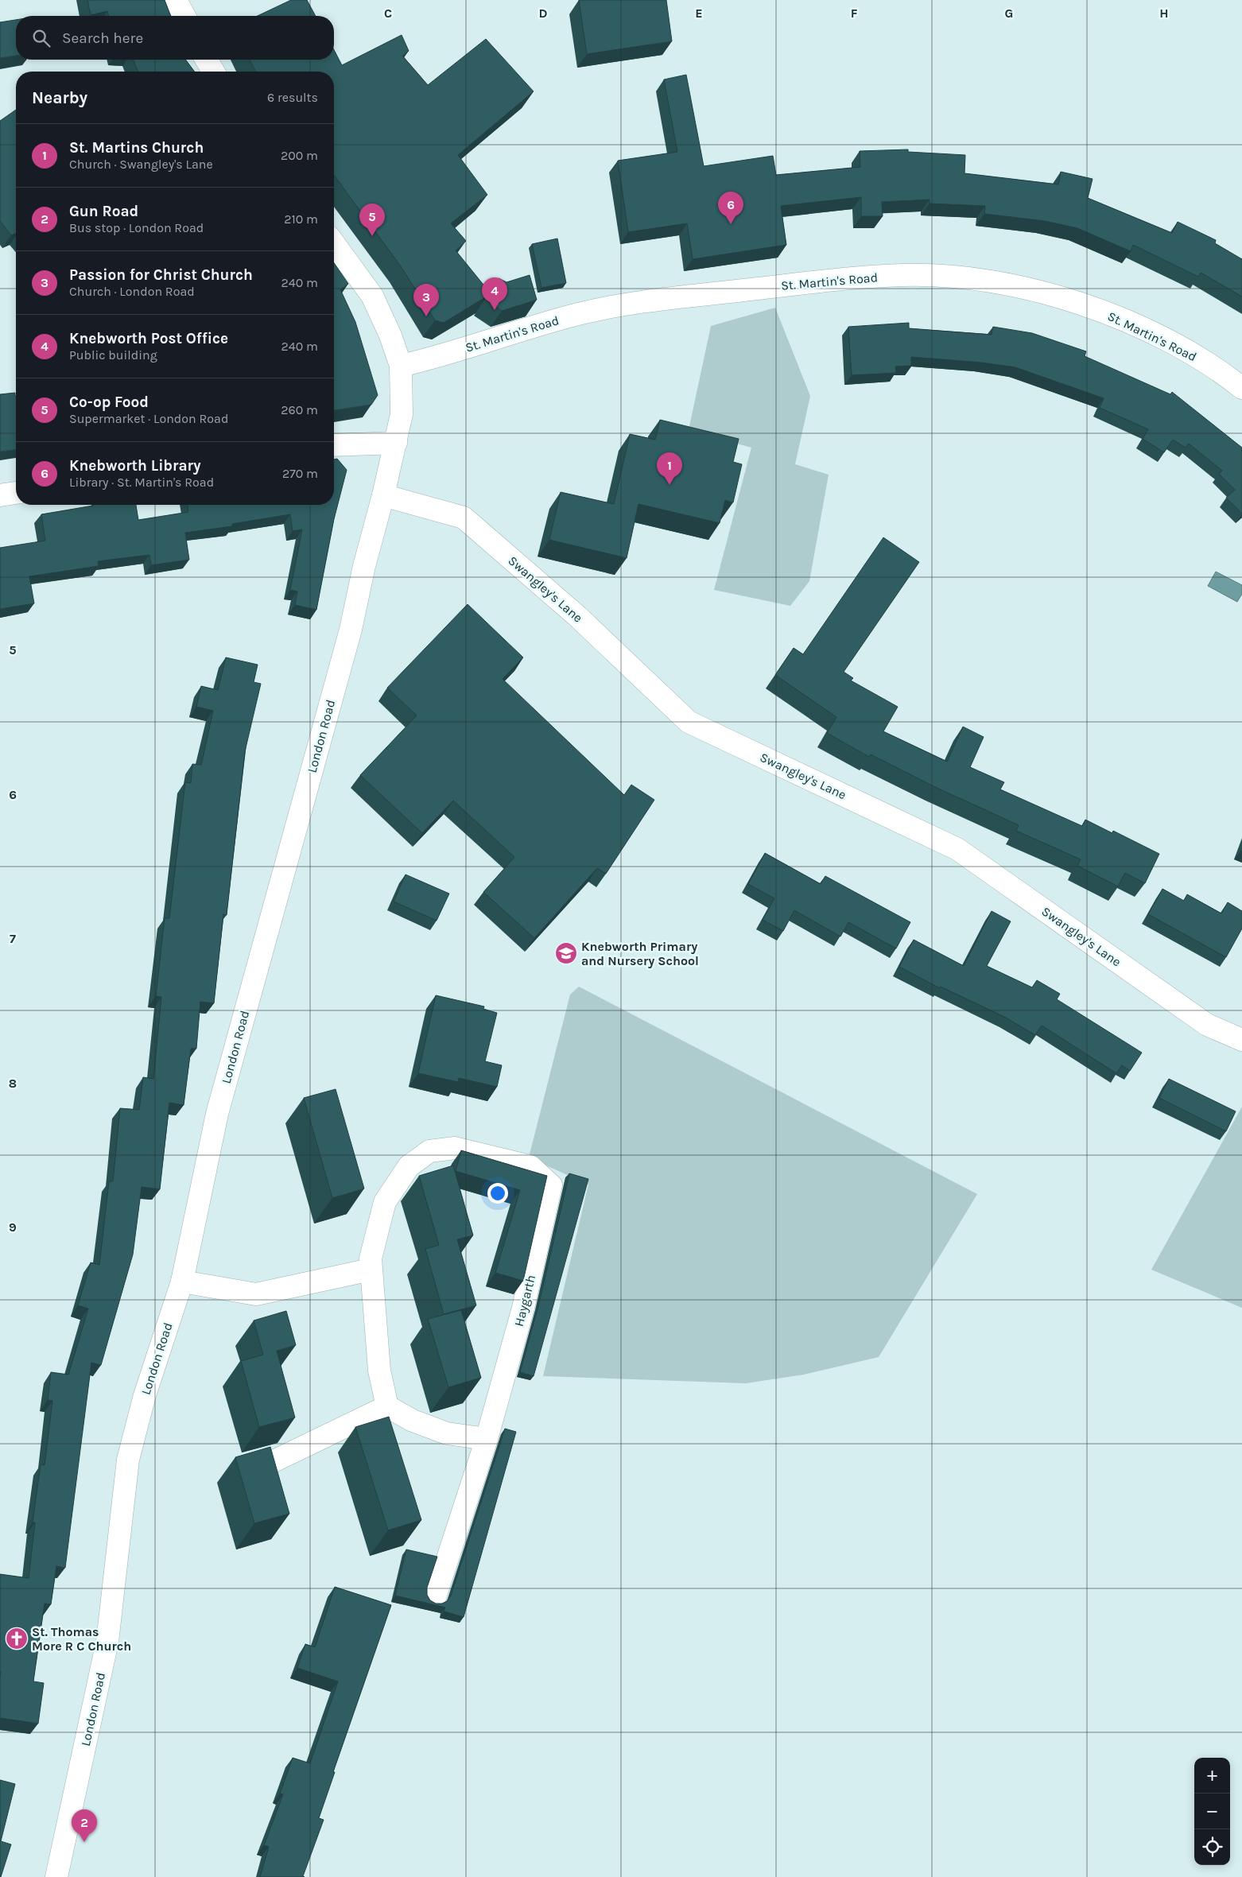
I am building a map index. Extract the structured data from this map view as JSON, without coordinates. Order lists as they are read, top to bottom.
{
  "streets": {
    "street": [
      "St. Martin's Road",
      "Swangley's Lane",
      "London Road",
      "Haygarth"
    ]
  },
  "crossings": [
    ["St. Martin's Road", "London Road"],
    ["Swangley's Lane", "London Road"]
  ],
  "places": {
    "school or university": ["Knebworth Primary and Nursery School"],
    "church": ["St. Thomas More R C Church"]
  },
  "page": {
    "search": "Search here",
    "heading": ["Nearby", "6 results"],
    "list": [
      {
        "mark": "1",
        "name": "St. Martins Church",
        "note": "Church · Swangley's Lane",
        "value": "200 m"
      },
      {
        "mark": "2",
        "name": "Gun Road",
        "note": "Bus stop · London Road",
        "value": "210 m"
      },
      {
        "mark": "3",
        "name": "Passion for Christ Church",
        "note": "Church · London Road",
        "value": "240 m"
      },
      {
        "mark": "4",
        "name": "Knebworth Post Office",
        "note": "Public building",
        "value": "240 m"
      },
      {
        "mark": "5",
        "name": "Co-op Food",
        "note": "Supermarket · London Road",
        "value": "260 m"
      },
      {
        "mark": "6",
        "name": "Knebworth Library",
        "note": "Library · St. Martin's Road",
        "value": "270 m"
      }
    ],
    "pins": [
      "6",
      "5",
      "4",
      "3",
      "1",
      "2"
    ],
    "map_buttons": ["+", "−"]
  },
  "grid": {
    "columns": [
      "C",
      "D",
      "E",
      "F",
      "G",
      "H"
    ],
    "rows": [
      "5",
      "6",
      "7",
      "8",
      "9"
    ]
  }
}
